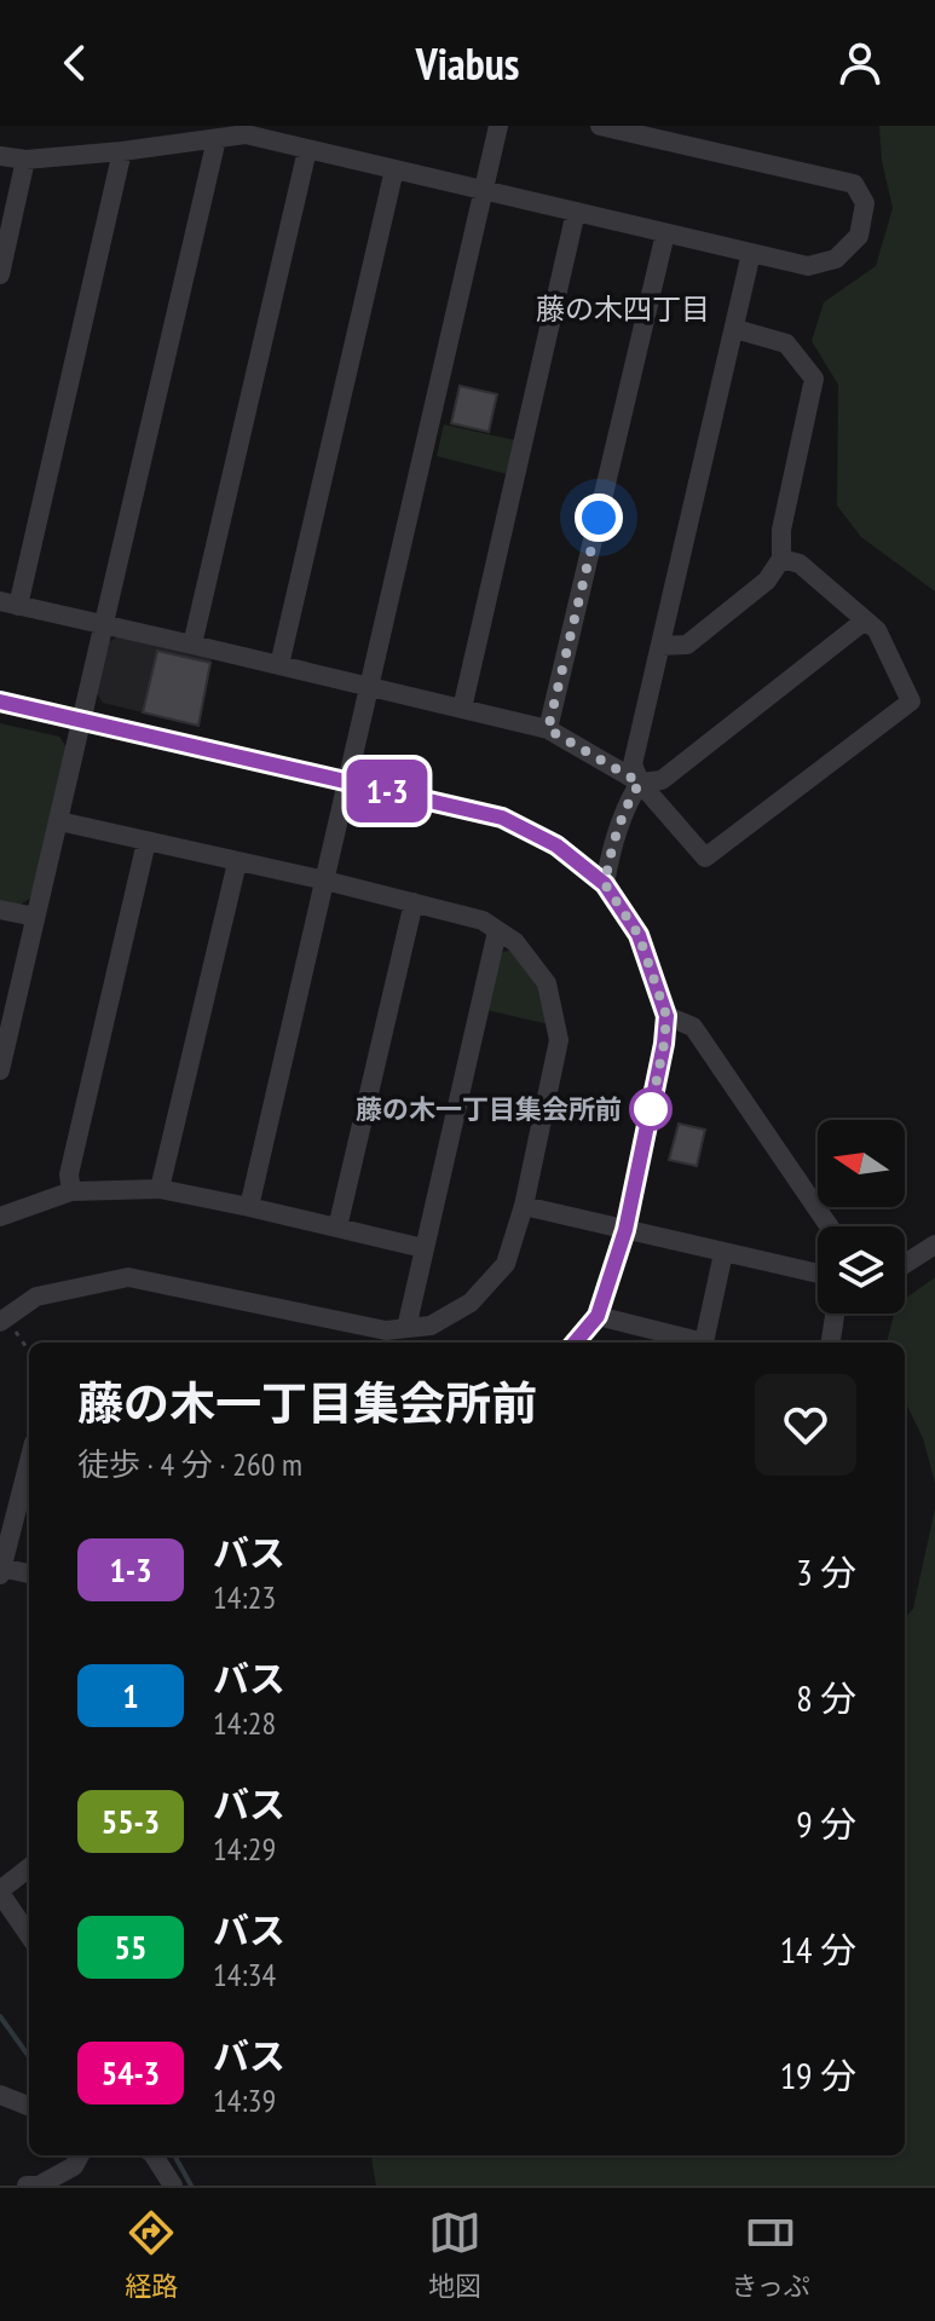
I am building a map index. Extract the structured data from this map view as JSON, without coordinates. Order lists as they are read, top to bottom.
{
  "districts": ["藤の木四丁目"],
  "places": ["藤の木一丁目集会所前"],
  "lines": ["bus line 1-3"],
  "north": "left",
  "page": {
    "header": "Viabus",
    "on_map": "1-3",
    "heading": ["藤の木一丁目集会所前", "徒歩 · 4 分 · 260 m"],
    "list": [
      {
        "mark": "1-3",
        "name": "バス",
        "note": "14:23",
        "value": "3 分"
      },
      {
        "mark": "1",
        "name": "バス",
        "note": "14:28",
        "value": "8 分"
      },
      {
        "mark": "55-3",
        "name": "バス",
        "note": "14:29",
        "value": "9 分"
      },
      {
        "mark": "55",
        "name": "バス",
        "note": "14:34",
        "value": "14 分"
      },
      {
        "mark": "54-3",
        "name": "バス",
        "note": "14:39",
        "value": "19 分"
      }
    ],
    "tabs": ["経路", "地図", "きっぷ"]
  }
}
